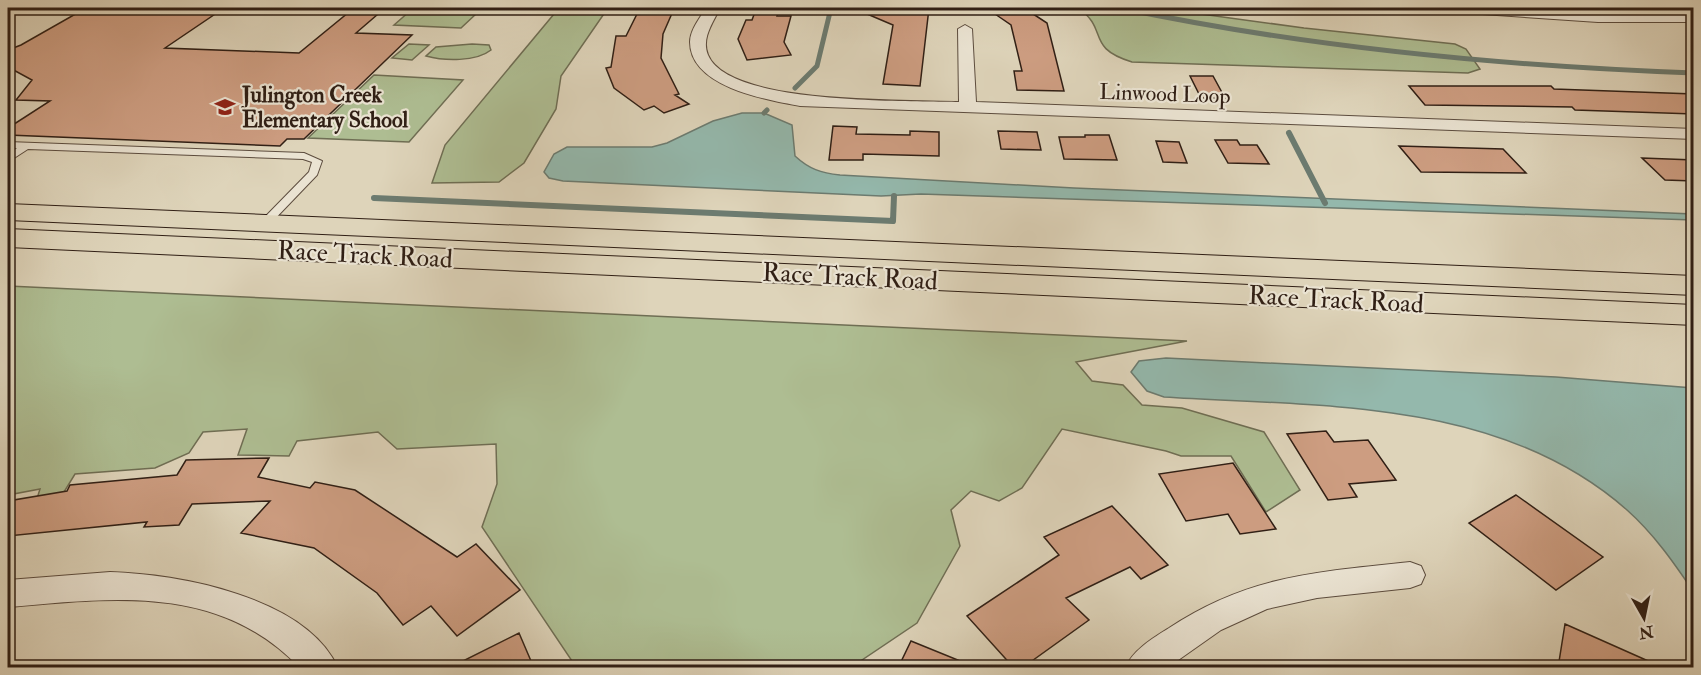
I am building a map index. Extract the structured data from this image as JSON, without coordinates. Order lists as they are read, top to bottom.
{
  "streets": {
    "main road": ["Race Track Road"],
    "street": ["Linwood Loop"]
  },
  "places": {
    "school or university": ["Julington Creek Elementary School"]
  },
  "north": "bottom"
}
